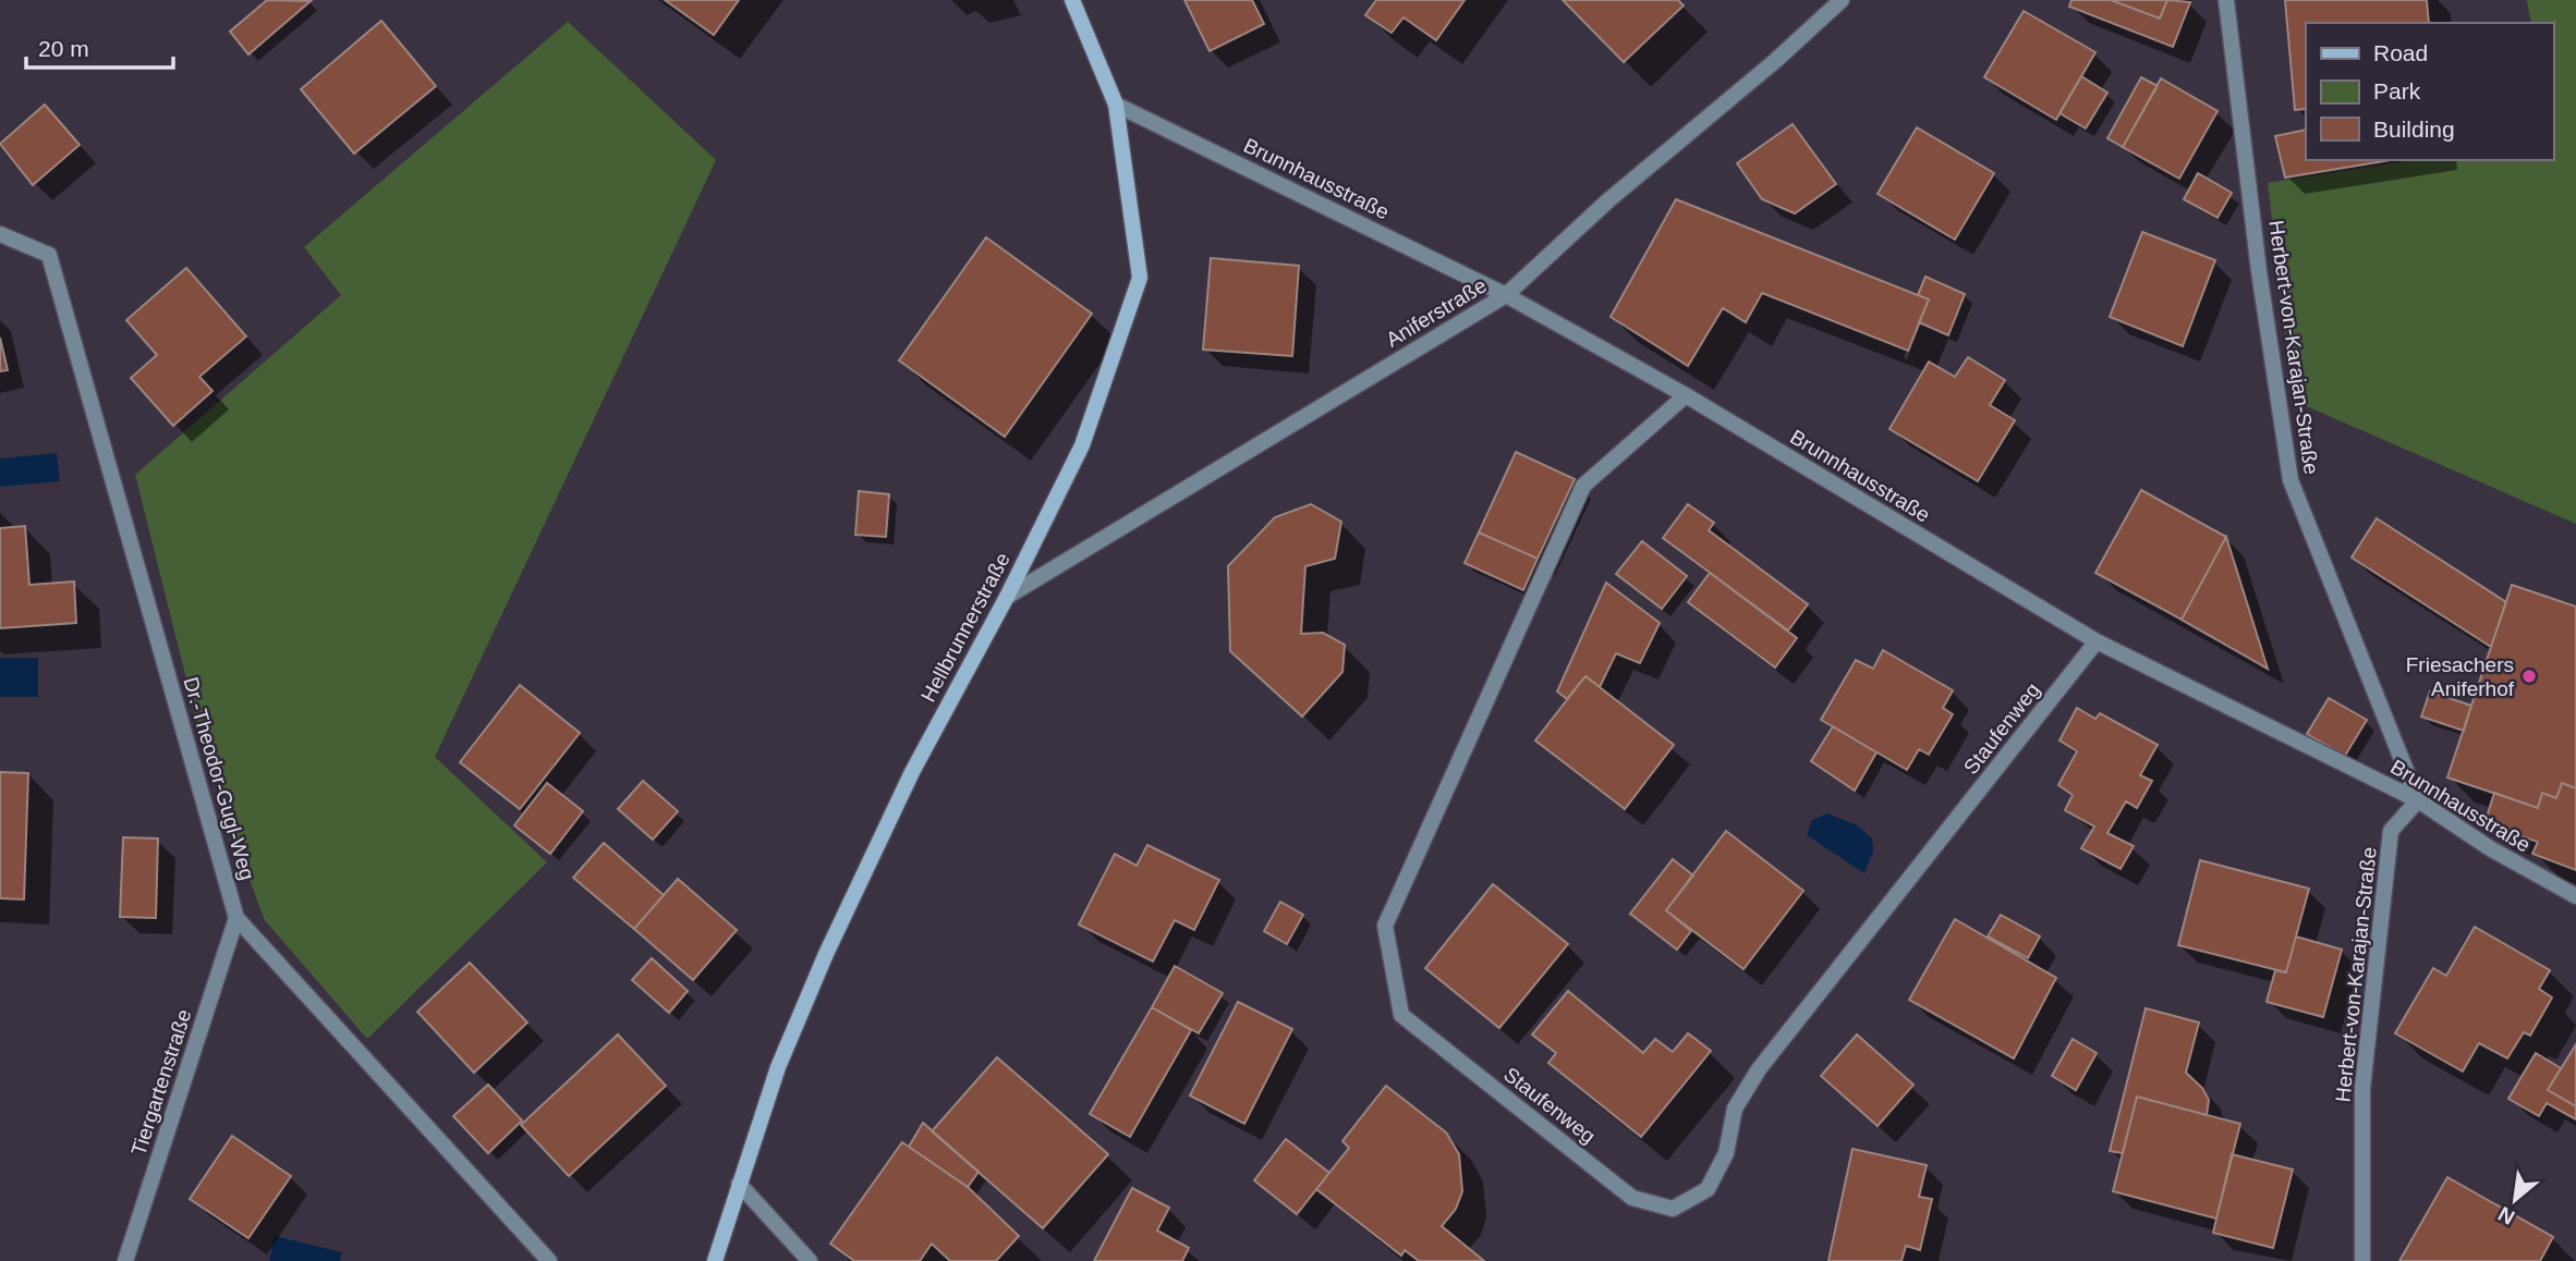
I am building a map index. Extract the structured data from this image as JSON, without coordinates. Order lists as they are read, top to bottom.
{
  "streets": {
    "street": [
      "Brunnhausstraße",
      "Aniferstraße",
      "Herbert-von-Karajan-Straße",
      "Hellbrunnerstraße",
      "Staufenweg",
      "Dr.-Theodor-Gugl-Weg",
      "Tiergartenstraße"
    ]
  },
  "crossings": [
    ["Brunnhausstraße", "Aniferstraße"],
    ["Brunnhausstraße", "Herbert-von-Karajan-Straße"],
    ["Brunnhausstraße", "Hellbrunnerstraße"],
    ["Brunnhausstraße", "Staufenweg"],
    ["Aniferstraße", "Hellbrunnerstraße"],
    ["Dr.-Theodor-Gugl-Weg", "Tiergartenstraße"]
  ],
  "places": ["Friesachers Aniferhof"],
  "legend": ["Road", "Park", "Building"],
  "scale_bar": "20 m",
  "north": "bottom left"
}
